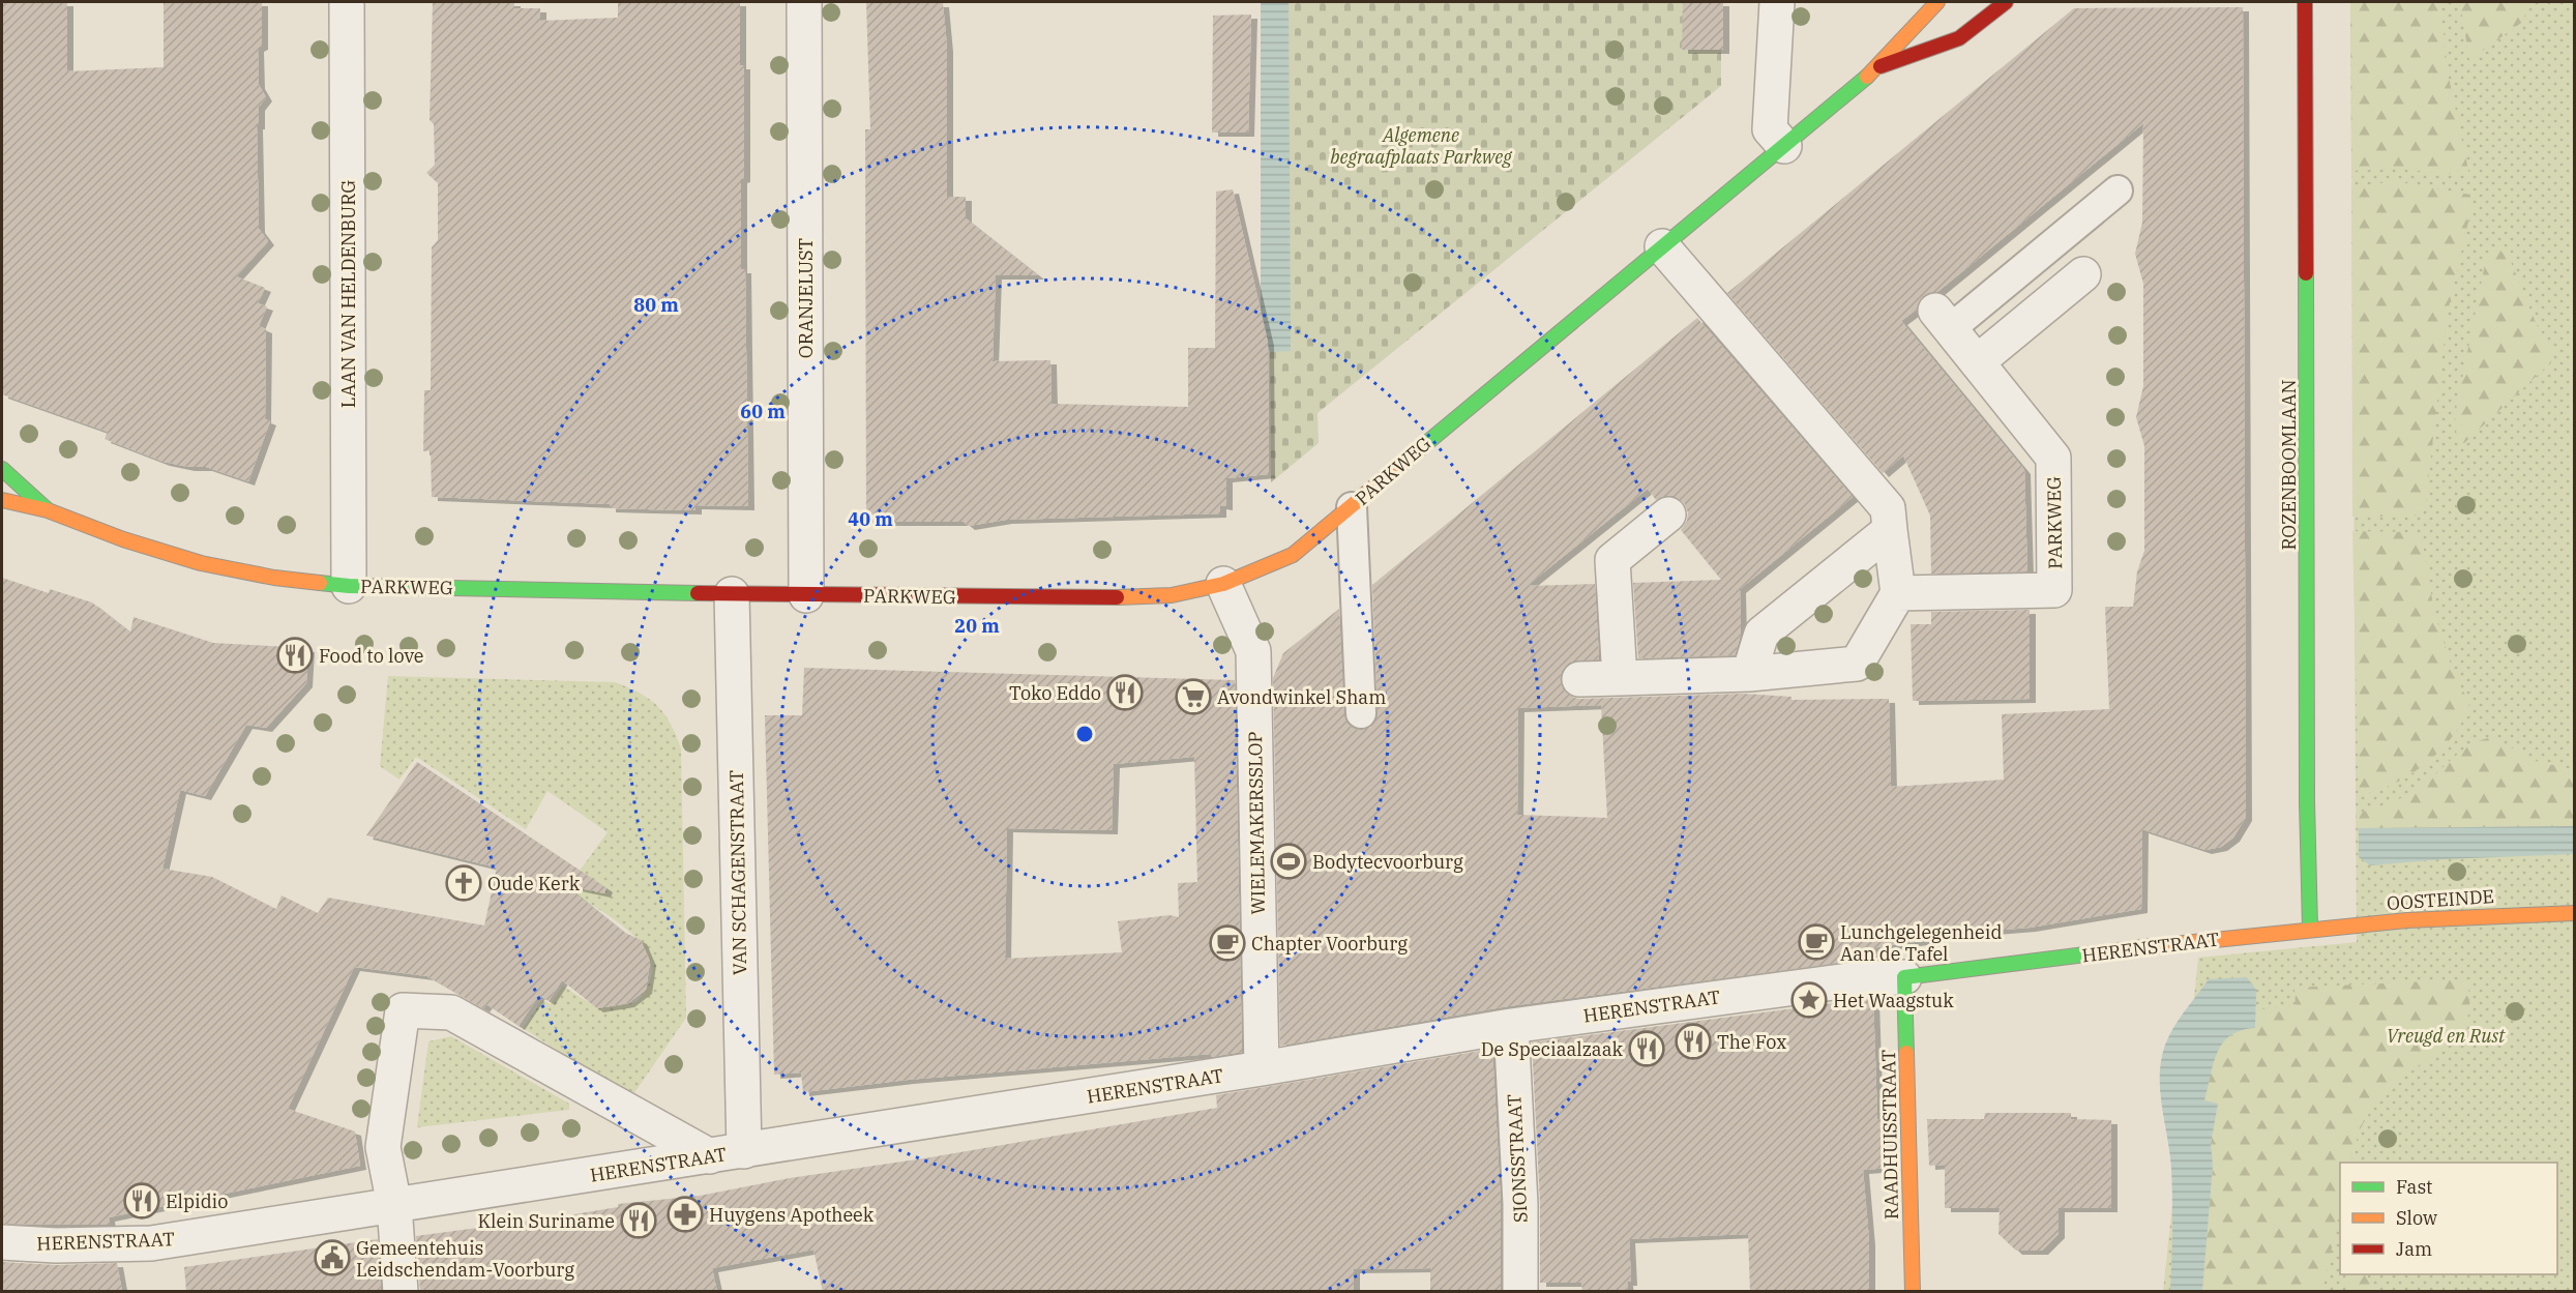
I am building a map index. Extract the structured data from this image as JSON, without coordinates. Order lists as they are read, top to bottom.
{
  "streets": {
    "street": [
      "LAAN VAN HELDENBURG",
      "ORANJELUST",
      "ROZENBOOMLAAN",
      "PARKWEG",
      "WIELEMAKERSSLOP",
      "VAN SCHAGENSTRAAT",
      "OOSTEINDE",
      "HERENSTRAAT",
      "RAADHUISSTRAAT",
      "SIONSSTRAAT"
    ]
  },
  "crossings": [
    ["LAAN VAN HELDENBURG", "PARKWEG"],
    ["ORANJELUST", "PARKWEG"],
    ["ROZENBOOMLAAN", "OOSTEINDE"],
    ["ROZENBOOMLAAN", "HERENSTRAAT"],
    ["PARKWEG", "WIELEMAKERSSLOP"],
    ["PARKWEG", "VAN SCHAGENSTRAAT"],
    ["WIELEMAKERSSLOP", "HERENSTRAAT"],
    ["VAN SCHAGENSTRAAT", "HERENSTRAAT"],
    ["OOSTEINDE", "HERENSTRAAT"],
    ["HERENSTRAAT", "RAADHUISSTRAAT"],
    ["HERENSTRAAT", "SIONSSTRAAT"]
  ],
  "parks": ["Algemene begraafplaats Parkweg", "Vreugd en Rust"],
  "places": {
    "restaurant": [
      "Food to love",
      "Toko Eddo",
      "The Fox",
      "De Speciaalzaak",
      "Elpidio",
      "Klein Suriname"
    ],
    "supermarket": ["Avondwinkel Sham"],
    "sports": ["Bodytecvoorburg"],
    "church": ["Oude Kerk"],
    "cafe": ["Lunchgelegenheid Aan de Tafel", "Chapter Voorburg"],
    "place": ["Het Waagstuk"],
    "pharmacy": ["Huygens Apotheek"],
    "public building": ["Gemeentehuis Leidschendam-Voorburg"]
  },
  "legend": ["Fast", "Slow", "Jam"],
  "rings": [
    "80 m",
    "60 m",
    "40 m",
    "20 m"
  ]
}
